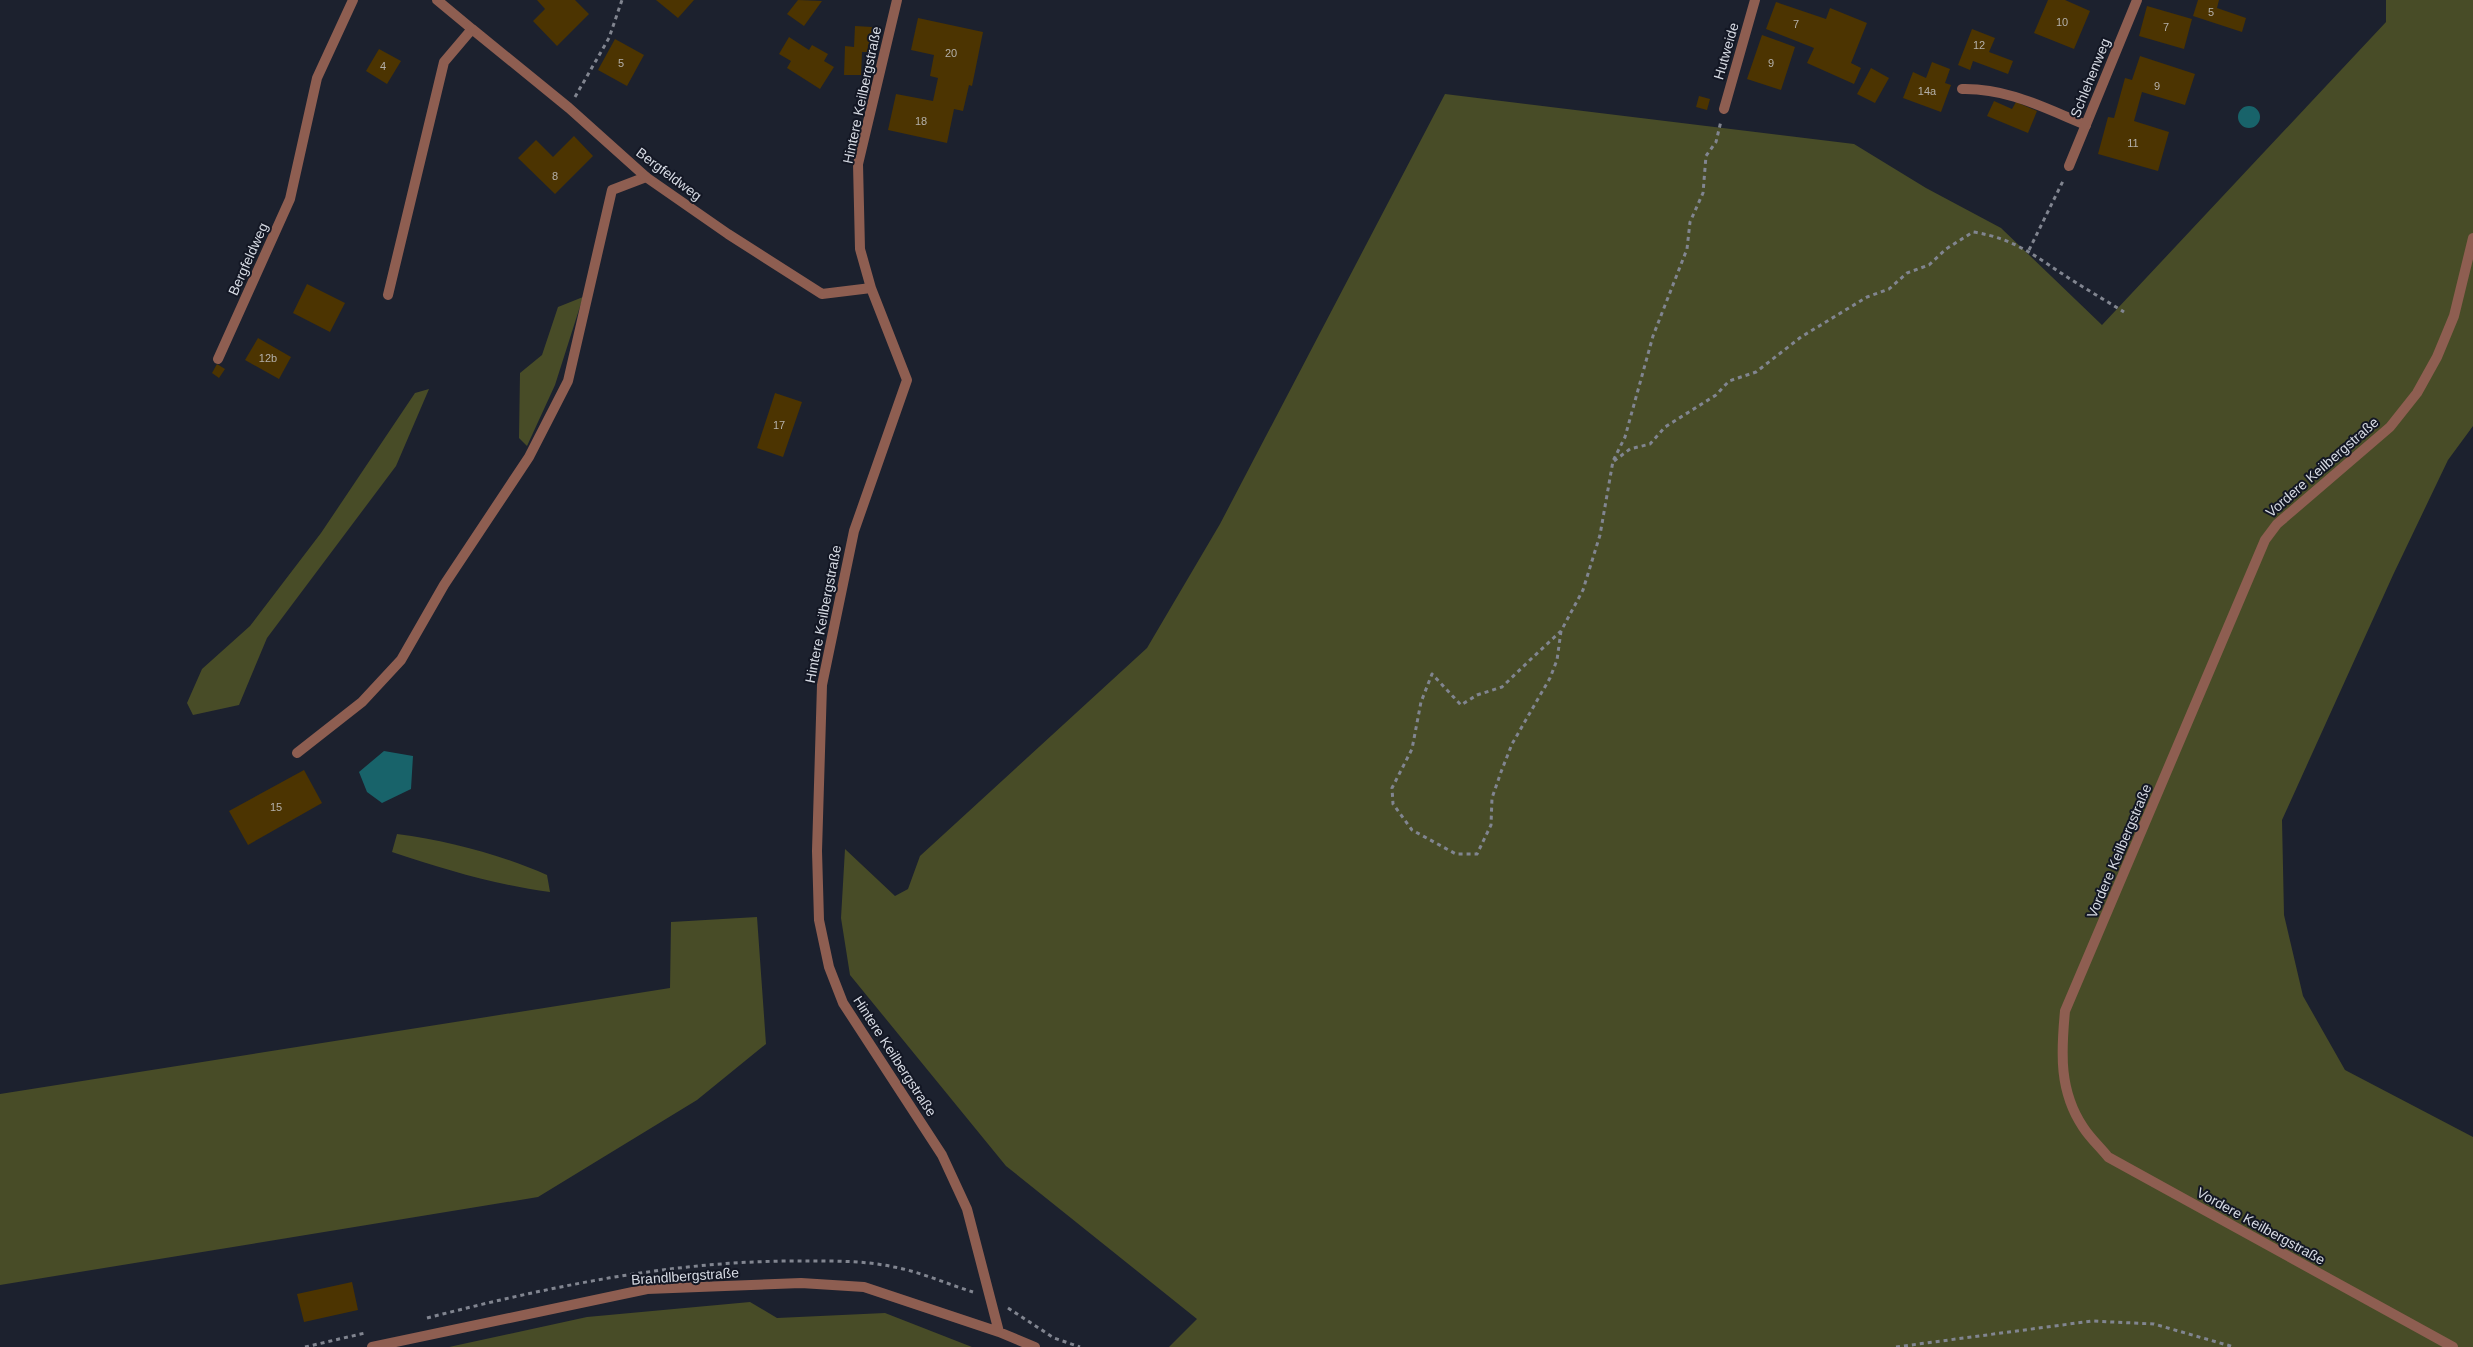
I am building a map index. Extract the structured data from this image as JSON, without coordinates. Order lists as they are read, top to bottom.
{
  "streets": {
    "street": [
      "Hutweide",
      "Schlehenweg",
      "Hintere Keilbergstraße",
      "Bergfeldweg",
      "Vordere Keilbergstraße",
      "Brandlbergstraße"
    ]
  },
  "crossings": [
    ["Hintere Keilbergstraße", "Bergfeldweg"],
    ["Hintere Keilbergstraße", "Brandlbergstraße"]
  ],
  "house_numbers": [
    "5",
    "10",
    "7",
    "7",
    "12",
    "20",
    "5",
    "9",
    "4",
    "9",
    "14a",
    "18",
    "11",
    "8",
    "12b",
    "17",
    "15"
  ]
}
